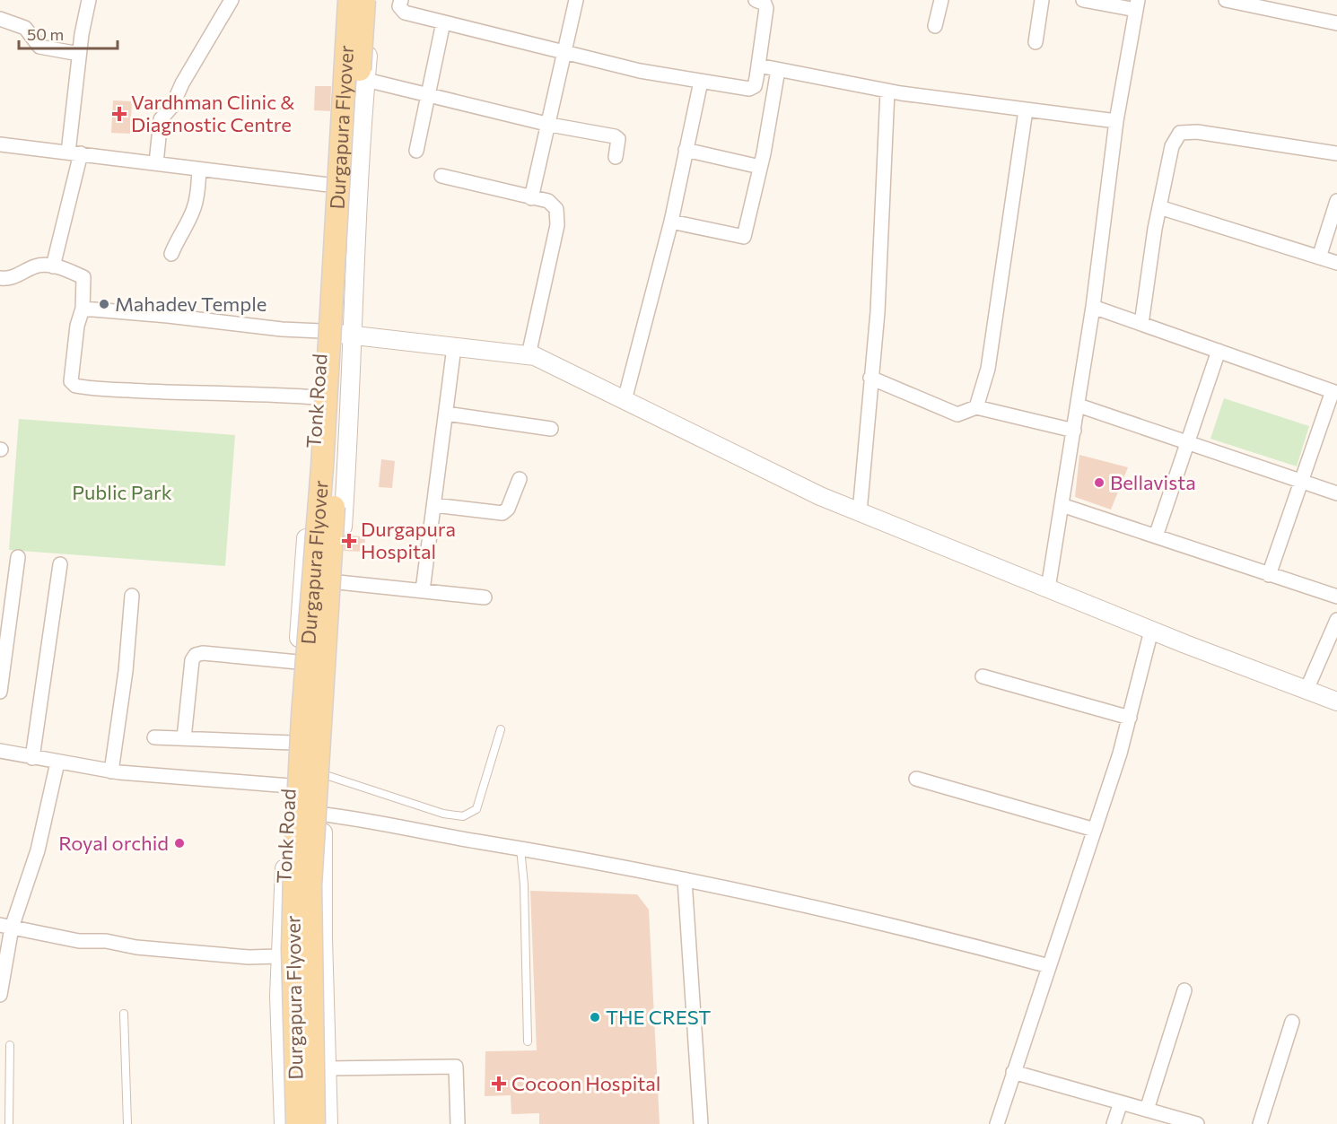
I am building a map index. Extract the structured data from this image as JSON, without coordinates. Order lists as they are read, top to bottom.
{
  "streets": {
    "main road": ["Durgapura Flyover"],
    "street": ["Tonk Road"]
  },
  "parks": ["Public Park"],
  "places": {
    "health": ["Vardhman Clinic & Diagnostic Centre", "Durgapura Hospital", "Cocoon Hospital"],
    "other": [
      "Mahadev Temple",
      "Bellavista",
      "Royal orchid",
      "THE CREST"
    ]
  },
  "scale_bar": "50 m"
}
